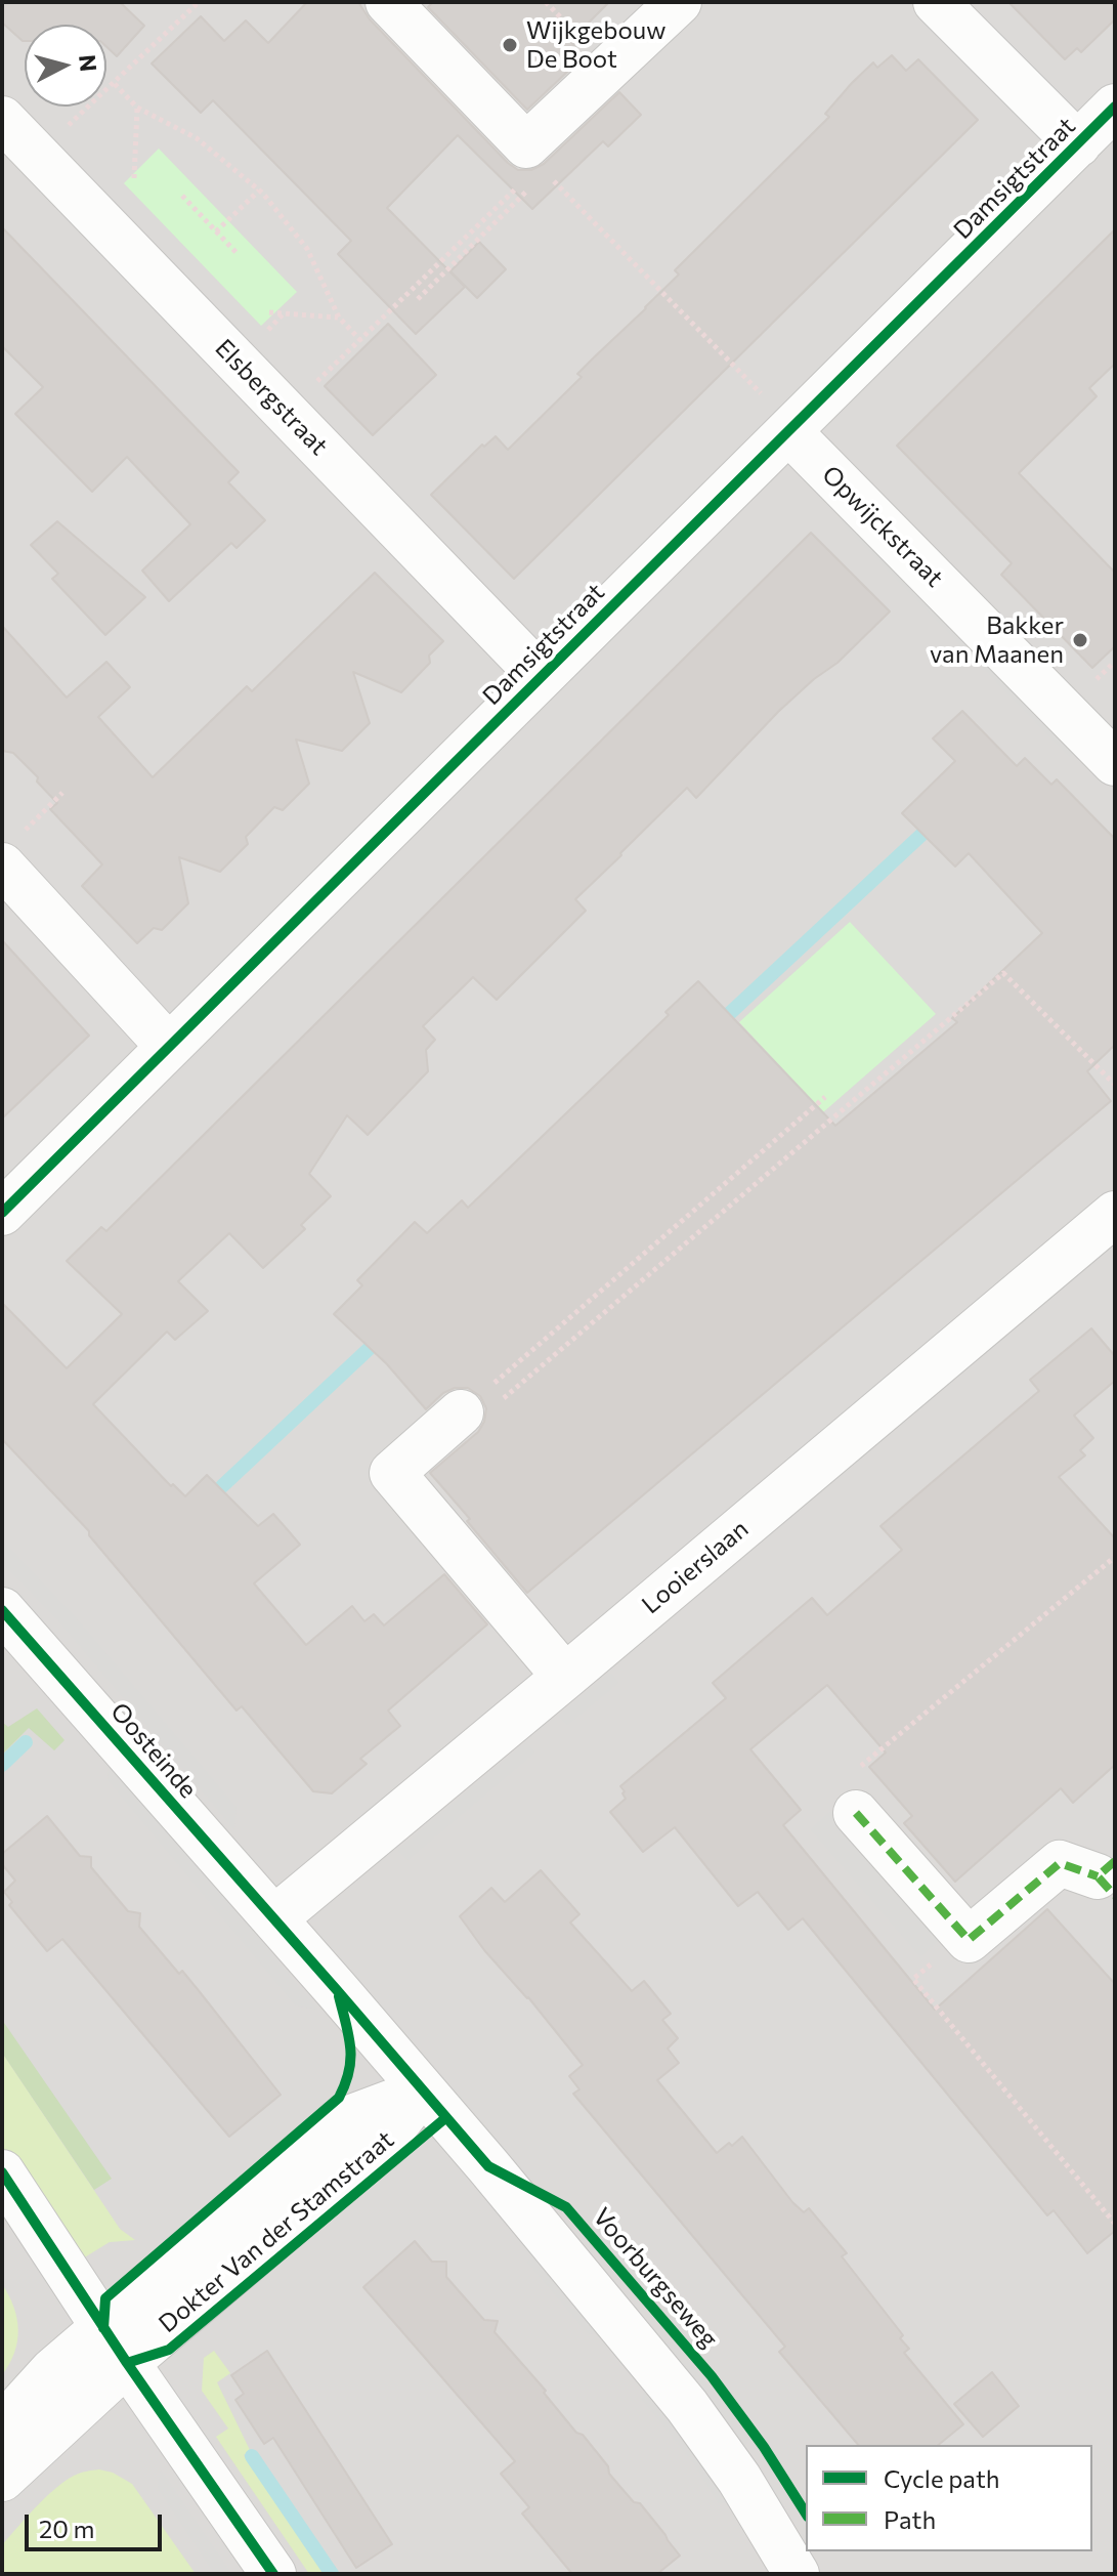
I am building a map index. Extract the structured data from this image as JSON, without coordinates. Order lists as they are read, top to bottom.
{
  "streets": {
    "street": [
      "Damsigtstraat",
      "Elsbergstraat",
      "Opwijckstraat",
      "Looierslaan",
      "Oosteinde",
      "Dokter Van der Stamstraat"
    ],
    "cycle path": ["Voorburgseweg"]
  },
  "crossings": [
    ["Damsigtstraat", "Elsbergstraat"],
    ["Damsigtstraat", "Opwijckstraat"],
    ["Looierslaan", "Oosteinde"]
  ],
  "places": ["Wijkgebouw De Boot", "Bakker van Maanen"],
  "legend": ["Cycle path", "Path"],
  "scale_bar": "20 m",
  "north": "right"
}
